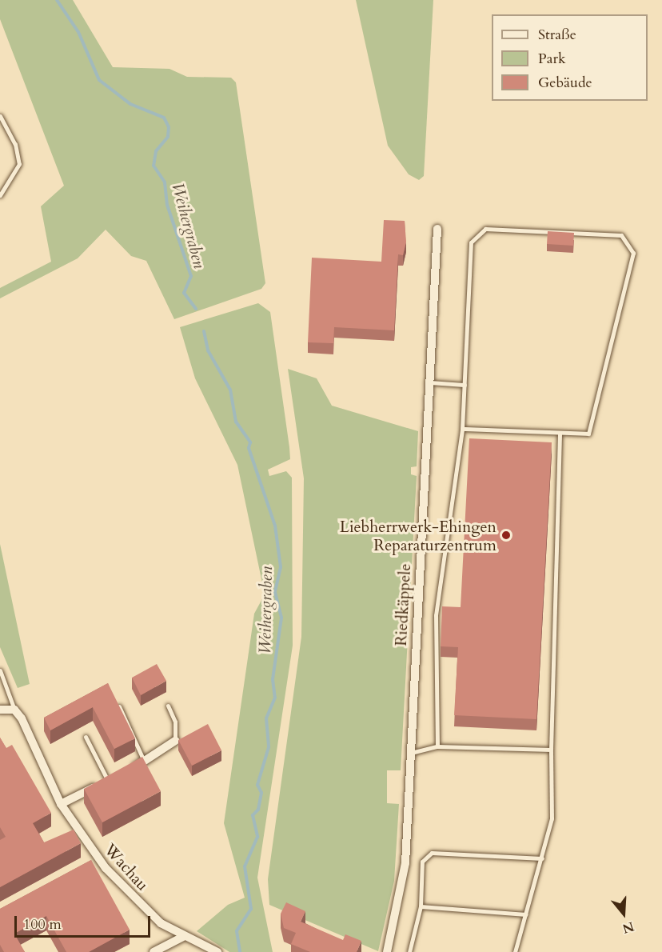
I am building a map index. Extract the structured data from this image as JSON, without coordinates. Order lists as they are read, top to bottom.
{
  "streets": {
    "street": ["Riedkäppele", "Wachau"]
  },
  "water": ["Weihergraben"],
  "places": ["Liebherrwerk-Ehingen Reparaturzentrum"],
  "legend": ["Straße", "Park", "Gebäude"],
  "scale_bar": "100 m",
  "north": "bottom"
}
